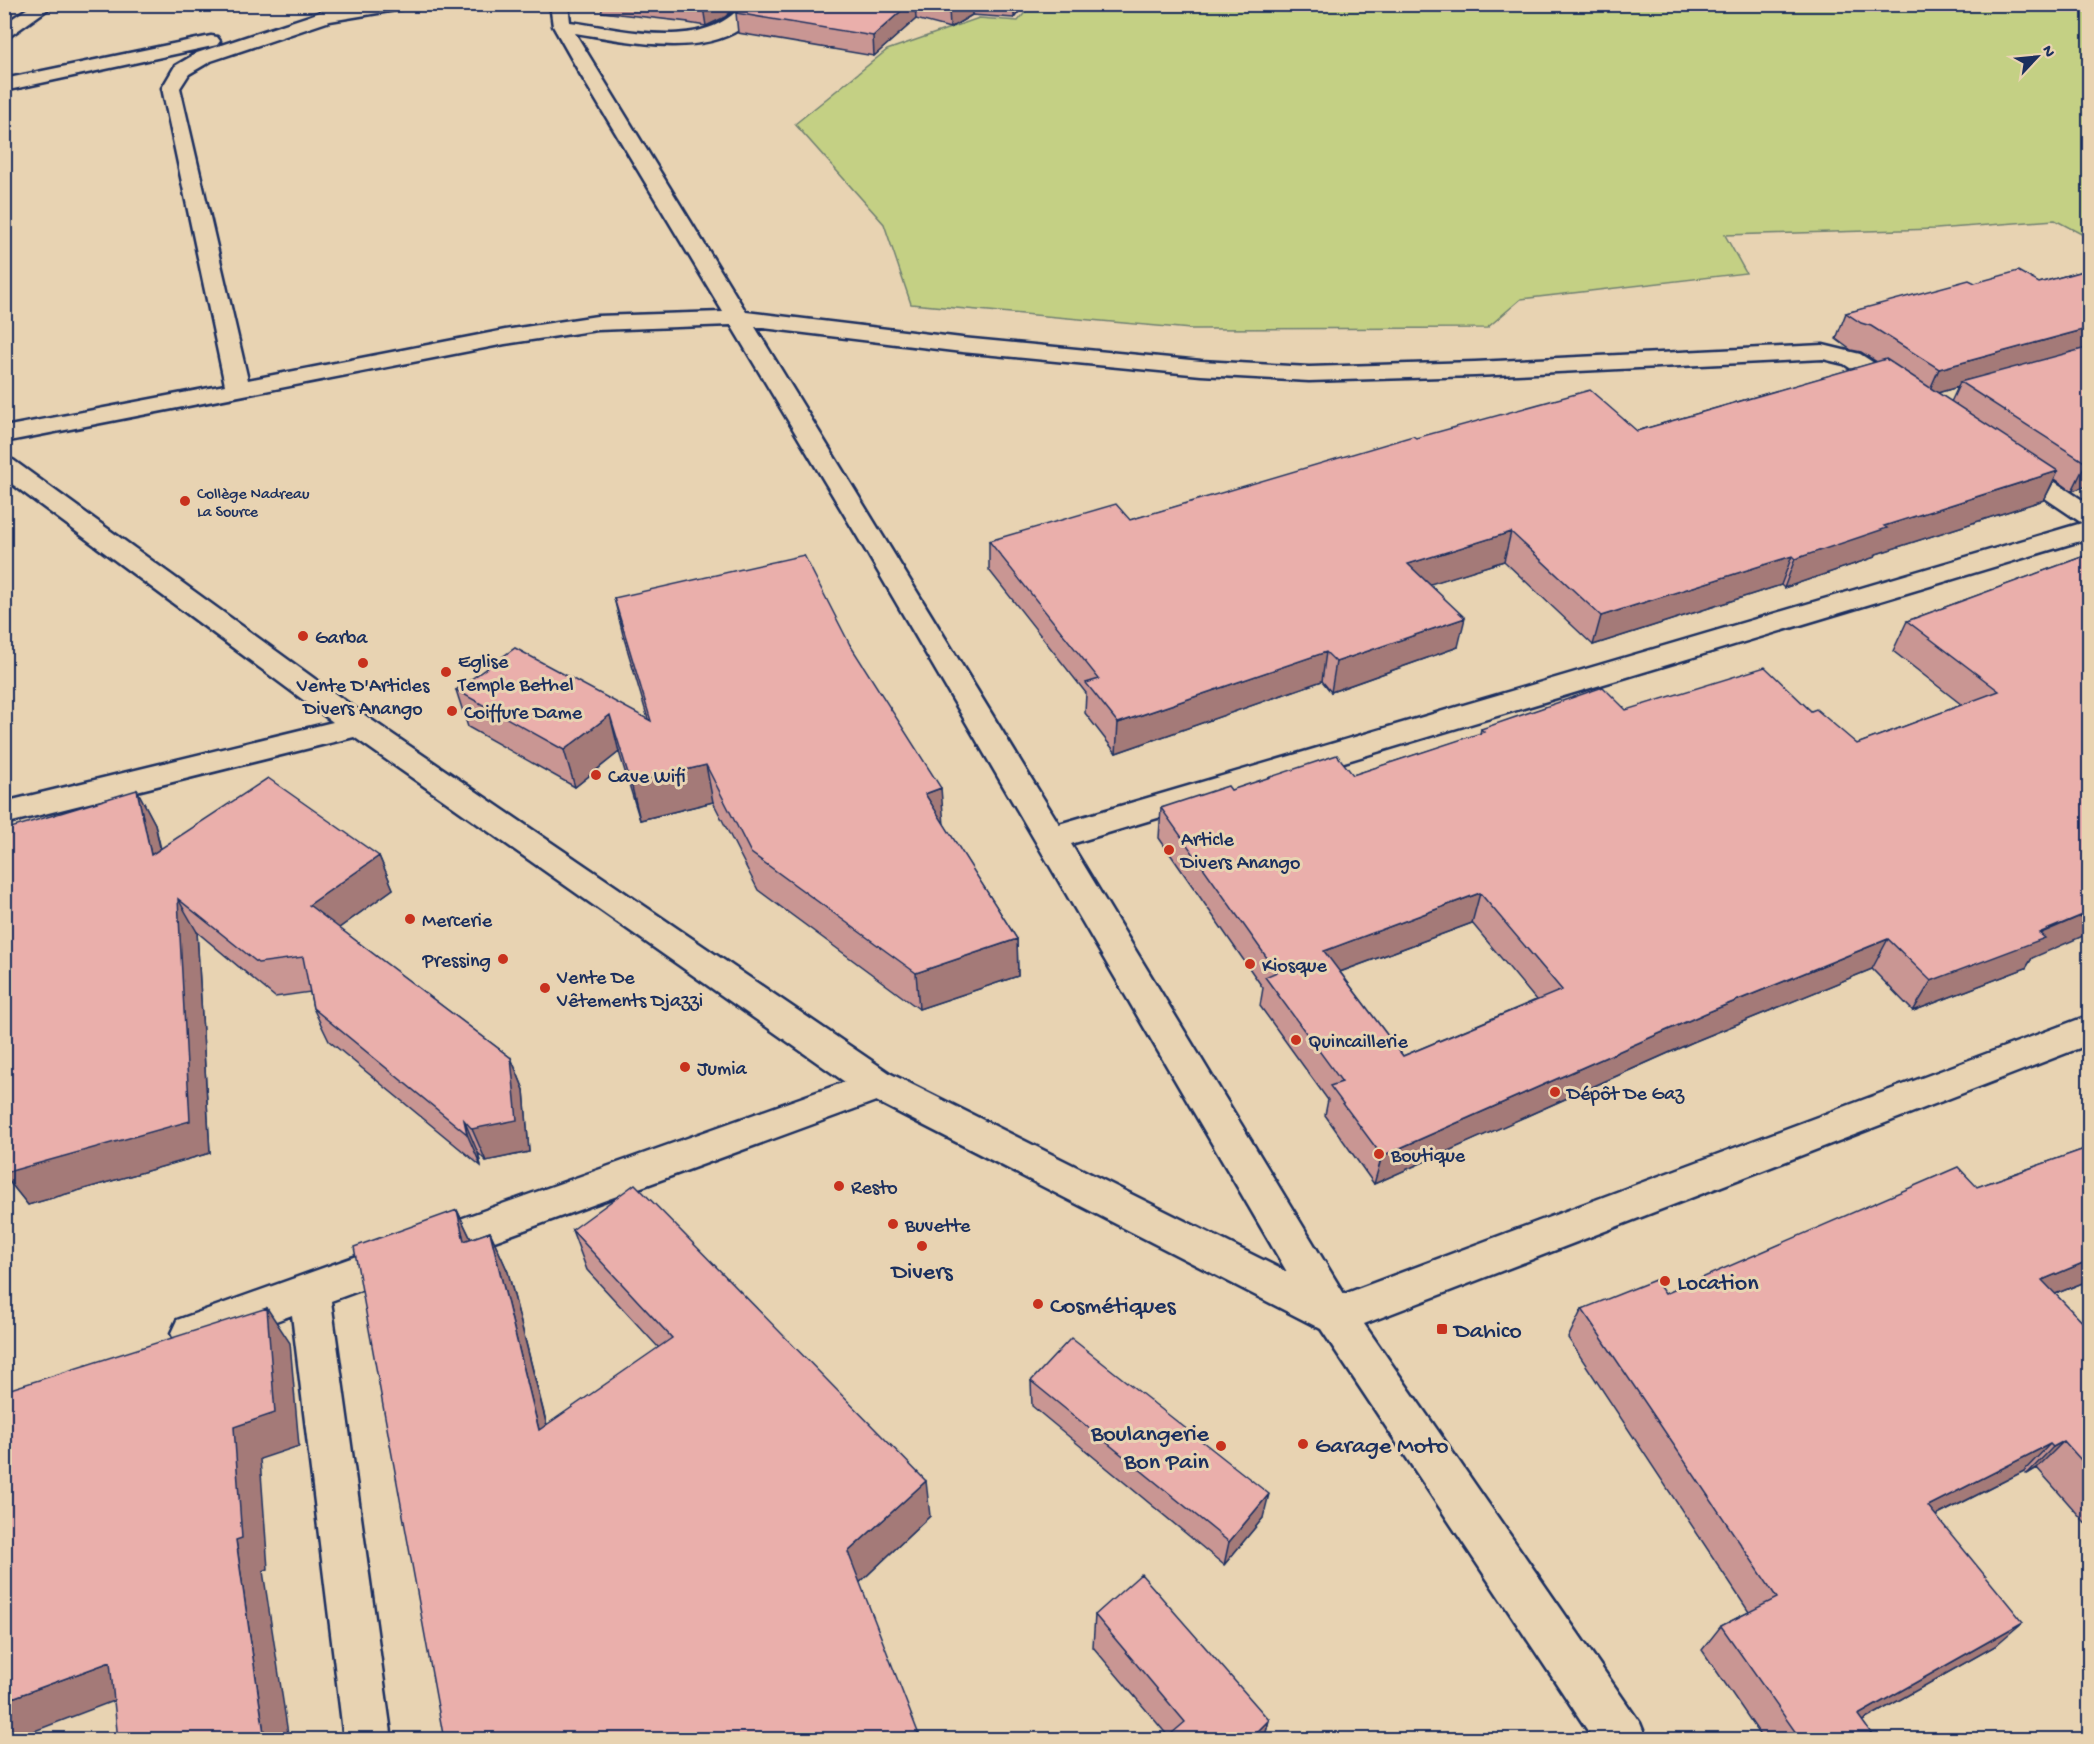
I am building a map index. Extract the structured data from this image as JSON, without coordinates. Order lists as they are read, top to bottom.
{
  "places": {
    "other": [
      "Collège Nadreau La Source",
      "Garba",
      "Vente D'Articles Divers Anango",
      "Eglise Temple Bethel",
      "Coiffure Dame",
      "Cave Wifi",
      "Article Divers Anango",
      "Mercerie",
      "Pressing",
      "Kiosque",
      "Vente De Vêtements Djazzi",
      "Quincaillerie",
      "Jumia",
      "Dépôt De Gaz",
      "Boutique",
      "Resto",
      "Buvette",
      "Divers",
      "Location",
      "Cosmétiques",
      "Garage Moto",
      "Boulangerie Bon Pain"
    ],
    "transit": ["Dahico"]
  },
  "north": "top right"
}
